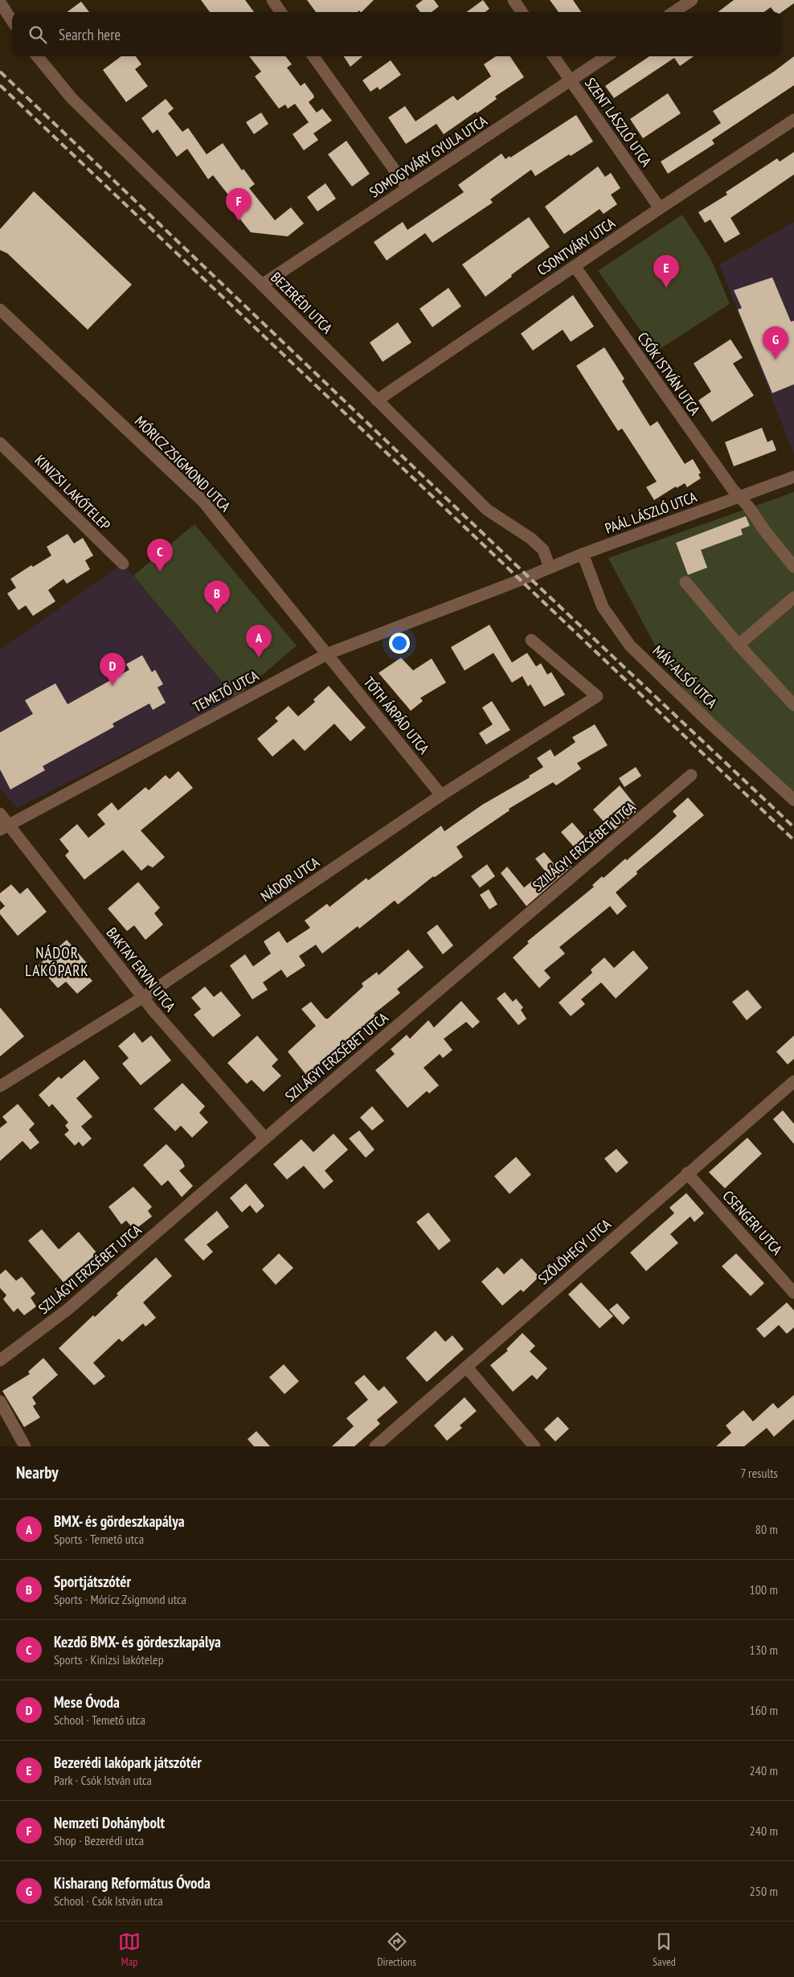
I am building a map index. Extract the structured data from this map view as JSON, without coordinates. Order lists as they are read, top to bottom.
{
  "streets": {
    "street": [
      "SZENT LÁSZLÓ UTCA",
      "SOMOGYVÁRY GYULA UTCA",
      "CSONTVÁRY UTCA",
      "BEZERÉDI UTCA",
      "CSÓK ISTVÁN UTCA",
      "MÓRICZ ZSIGMOND UTCA",
      "KINIZSI LAKÓTELEP",
      "PAÁL LÁSZLÓ UTCA",
      "MÁV-ALSÓ UTCA",
      "TEMETŐ UTCA",
      "TÓTH ÁRPÁD UTCA",
      "SZILÁGYI ERZSÉBET UTCA",
      "NÁDOR UTCA",
      "BAKTAY ERVIN UTCA",
      "CSENGERI UTCA",
      "SZŐLÖHEGY UTCA"
    ]
  },
  "crossings": [
    ["SZENT LÁSZLÓ UTCA", "SOMOGYVÁRY GYULA UTCA"],
    ["SZENT LÁSZLÓ UTCA", "CSONTVÁRY UTCA"],
    ["SOMOGYVÁRY GYULA UTCA", "BEZERÉDI UTCA"],
    ["CSONTVÁRY UTCA", "BEZERÉDI UTCA"],
    ["CSONTVÁRY UTCA", "CSÓK ISTVÁN UTCA"],
    ["BEZERÉDI UTCA", "PAÁL LÁSZLÓ UTCA"],
    ["CSÓK ISTVÁN UTCA", "PAÁL LÁSZLÓ UTCA"],
    ["MÓRICZ ZSIGMOND UTCA", "TEMETŐ UTCA"],
    ["MÓRICZ ZSIGMOND UTCA", "TÓTH ÁRPÁD UTCA"],
    ["PAÁL LÁSZLÓ UTCA", "MÁV-ALSÓ UTCA"],
    ["PAÁL LÁSZLÓ UTCA", "TEMETŐ UTCA"],
    ["TEMETŐ UTCA", "TÓTH ÁRPÁD UTCA"],
    ["TEMETŐ UTCA", "BAKTAY ERVIN UTCA"],
    ["TÓTH ÁRPÁD UTCA", "NÁDOR UTCA"],
    ["SZILÁGYI ERZSÉBET UTCA", "BAKTAY ERVIN UTCA"],
    ["NÁDOR UTCA", "BAKTAY ERVIN UTCA"],
    ["CSENGERI UTCA", "SZŐLÖHEGY UTCA"]
  ],
  "districts": ["NÁDOR LAKÓPARK"],
  "page": {
    "search": "Search here",
    "pins": [
      "F",
      "E",
      "G",
      "C",
      "B",
      "A",
      "D"
    ],
    "heading": ["Nearby", "7 results"],
    "list": [
      {
        "mark": "A",
        "name": "BMX- és gördeszkapálya",
        "note": "Sports · Temető utca",
        "value": "80 m"
      },
      {
        "mark": "B",
        "name": "Sportjátszótér",
        "note": "Sports · Móricz Zsigmond utca",
        "value": "100 m"
      },
      {
        "mark": "C",
        "name": "Kezdő BMX- és gördeszkapálya",
        "note": "Sports · Kinizsi lakótelep",
        "value": "130 m"
      },
      {
        "mark": "D",
        "name": "Mese Óvoda",
        "note": "School · Temető utca",
        "value": "160 m"
      },
      {
        "mark": "E",
        "name": "Bezerédi lakópark játszótér",
        "note": "Park · Csók István utca",
        "value": "240 m"
      },
      {
        "mark": "F",
        "name": "Nemzeti Dohánybolt",
        "note": "Shop · Bezerédi utca",
        "value": "240 m"
      },
      {
        "mark": "G",
        "name": "Kisharang Református Óvoda",
        "note": "School · Csók István utca",
        "value": "250 m"
      }
    ],
    "nav": ["Map", "Directions", "Saved"]
  }
}
